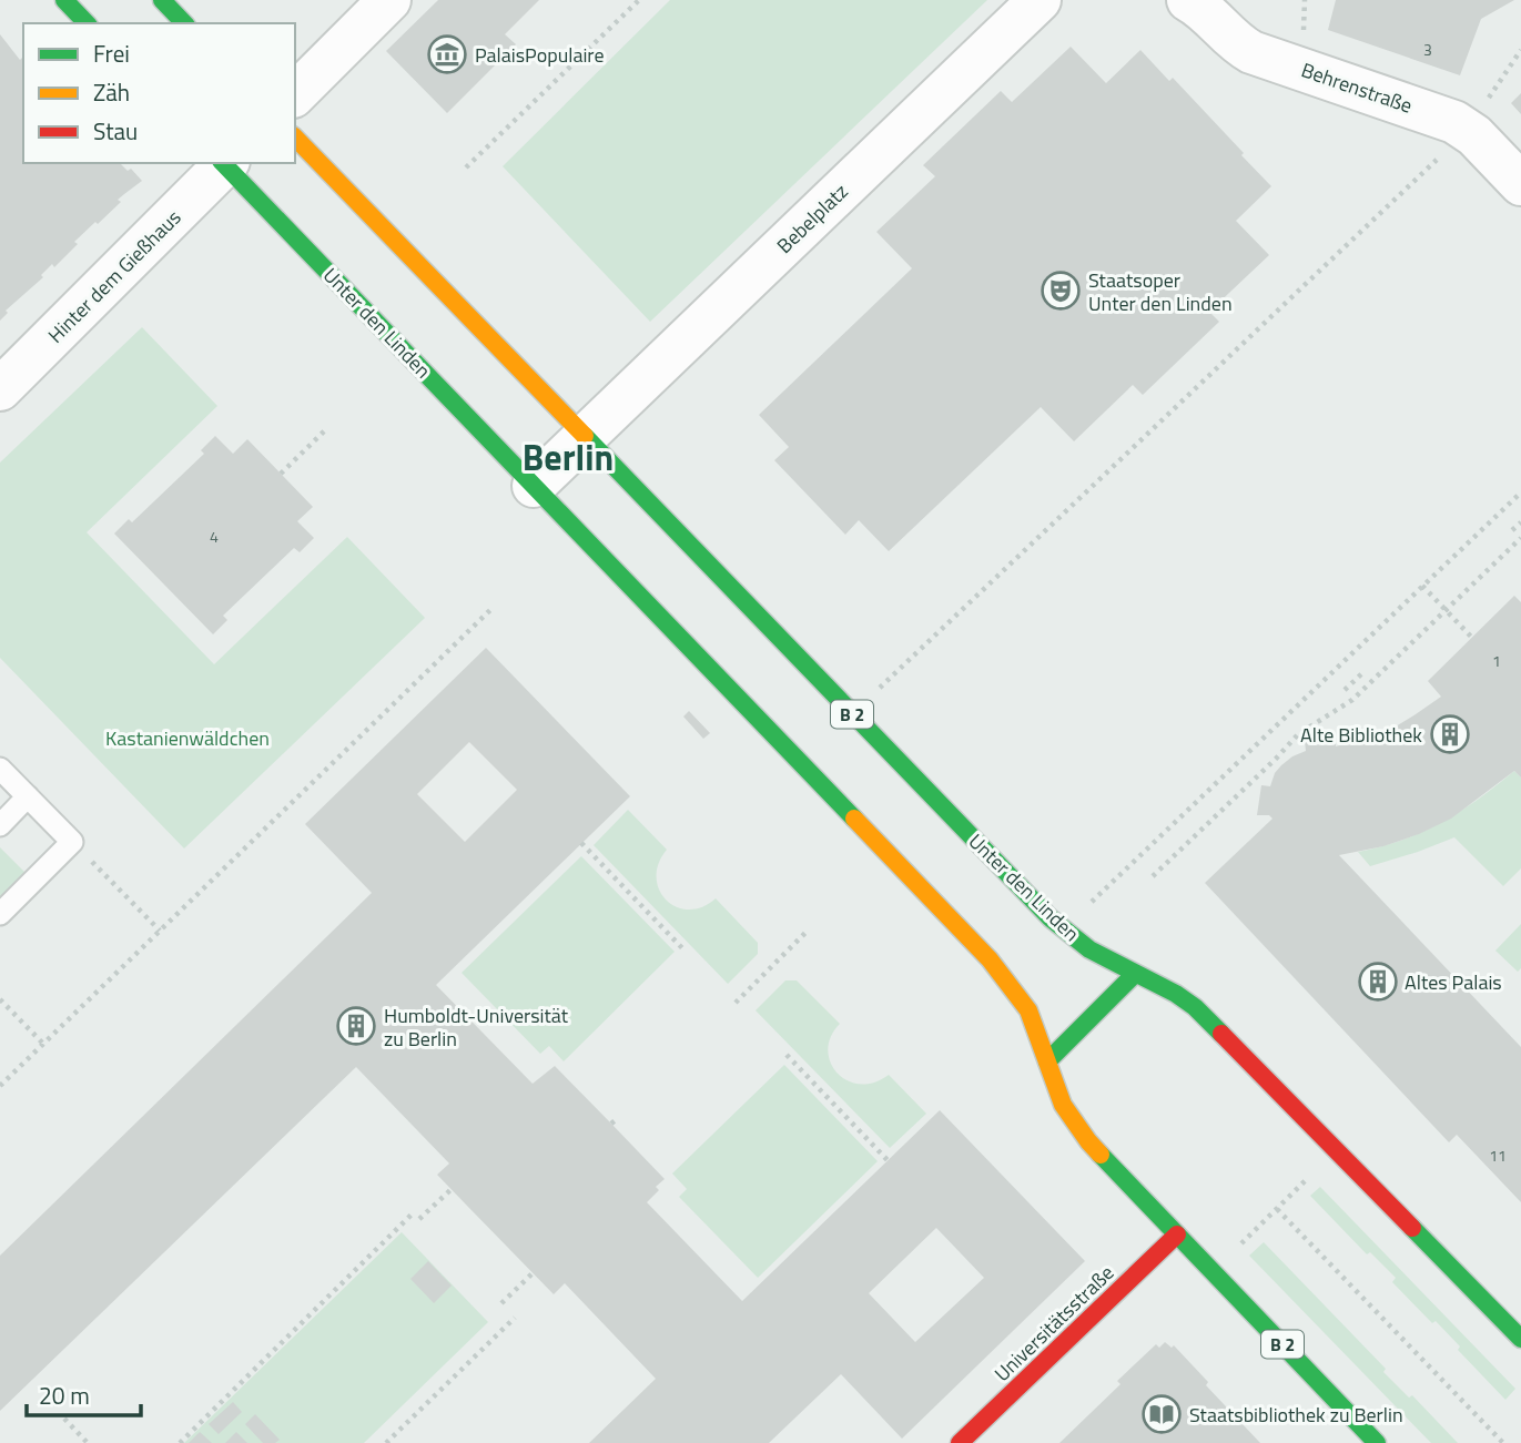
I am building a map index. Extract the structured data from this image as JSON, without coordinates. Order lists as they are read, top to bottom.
{
  "streets": {
    "main road": ["Unter den Linden", "B 2", "Universitätsstraße"],
    "street": ["Behrenstraße", "Bebelplatz", "Hinter dem Gießhaus"]
  },
  "crossings": [
    ["Bebelplatz", "Unter den Linden"],
    ["Unter den Linden", "Universitätsstraße"]
  ],
  "districts": ["Berlin"],
  "parks": ["Kastanienwäldchen"],
  "places": {
    "museum": ["PalaisPopulaire"],
    "theatre": ["Staatsoper Unter den Linden"],
    "building": ["Alte Bibliothek", "Altes Palais", "Humboldt-Universität zu Berlin"],
    "library": ["Staatsbibliothek zu Berlin"]
  },
  "house_numbers": [
    "3",
    "4",
    "1",
    "11"
  ],
  "legend": ["Frei", "Zäh", "Stau"],
  "scale_bar": "20 m"
}
